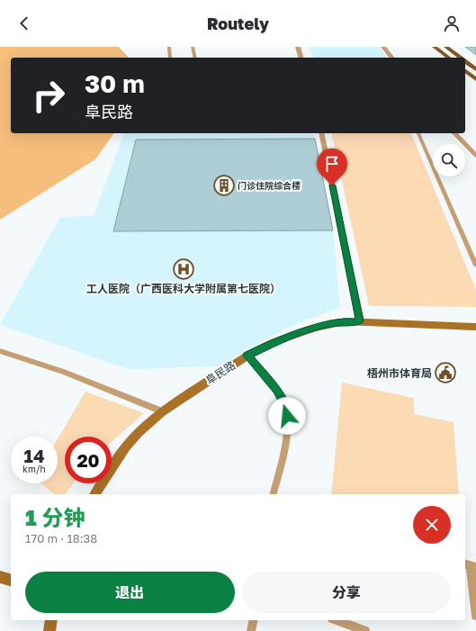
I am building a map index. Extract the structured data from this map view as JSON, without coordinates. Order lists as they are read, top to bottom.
{
  "streets": {
    "street": ["阜民路"]
  },
  "places": {
    "building": ["门诊住院综合楼"],
    "hospital": ["工人医院（广西医科大学附属第七医院）"],
    "public building": ["梧州市体育局"]
  },
  "page": {
    "header": "Routely",
    "turn": ["30 m", "阜民路"],
    "speed": "14 km/h",
    "limit": "20",
    "heading": ["1 分钟", "170 m · 18:38"],
    "buttons": ["退出", "分享"]
  }
}
